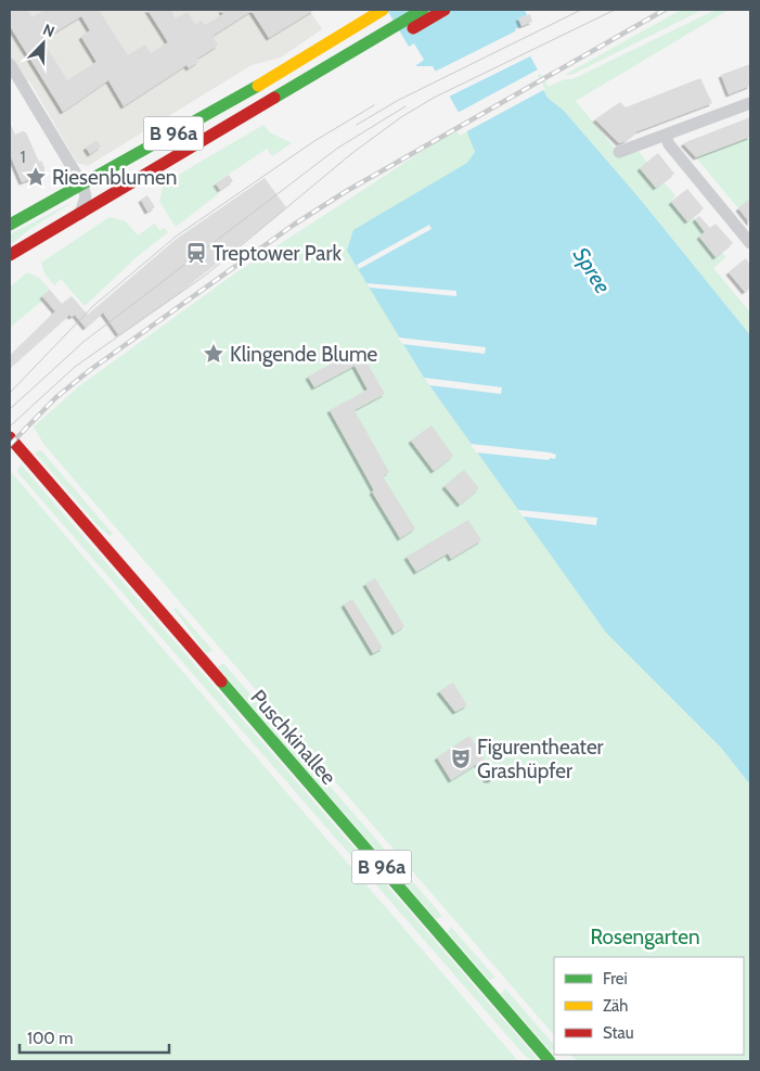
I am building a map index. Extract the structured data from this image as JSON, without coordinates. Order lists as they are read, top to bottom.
{
  "streets": {
    "main road": ["B 96a", "Puschkinallee"]
  },
  "water": ["Spree"],
  "parks": ["Rosengarten"],
  "places": {
    "place": ["Riesenblumen", "Klingende Blume"],
    "station": ["Treptower Park"],
    "theatre": ["Figurentheater Grashüpfer"]
  },
  "house_numbers": ["1"],
  "legend": ["Frei", "Zäh", "Stau"],
  "scale_bar": "100 m",
  "north": "top right"
}
